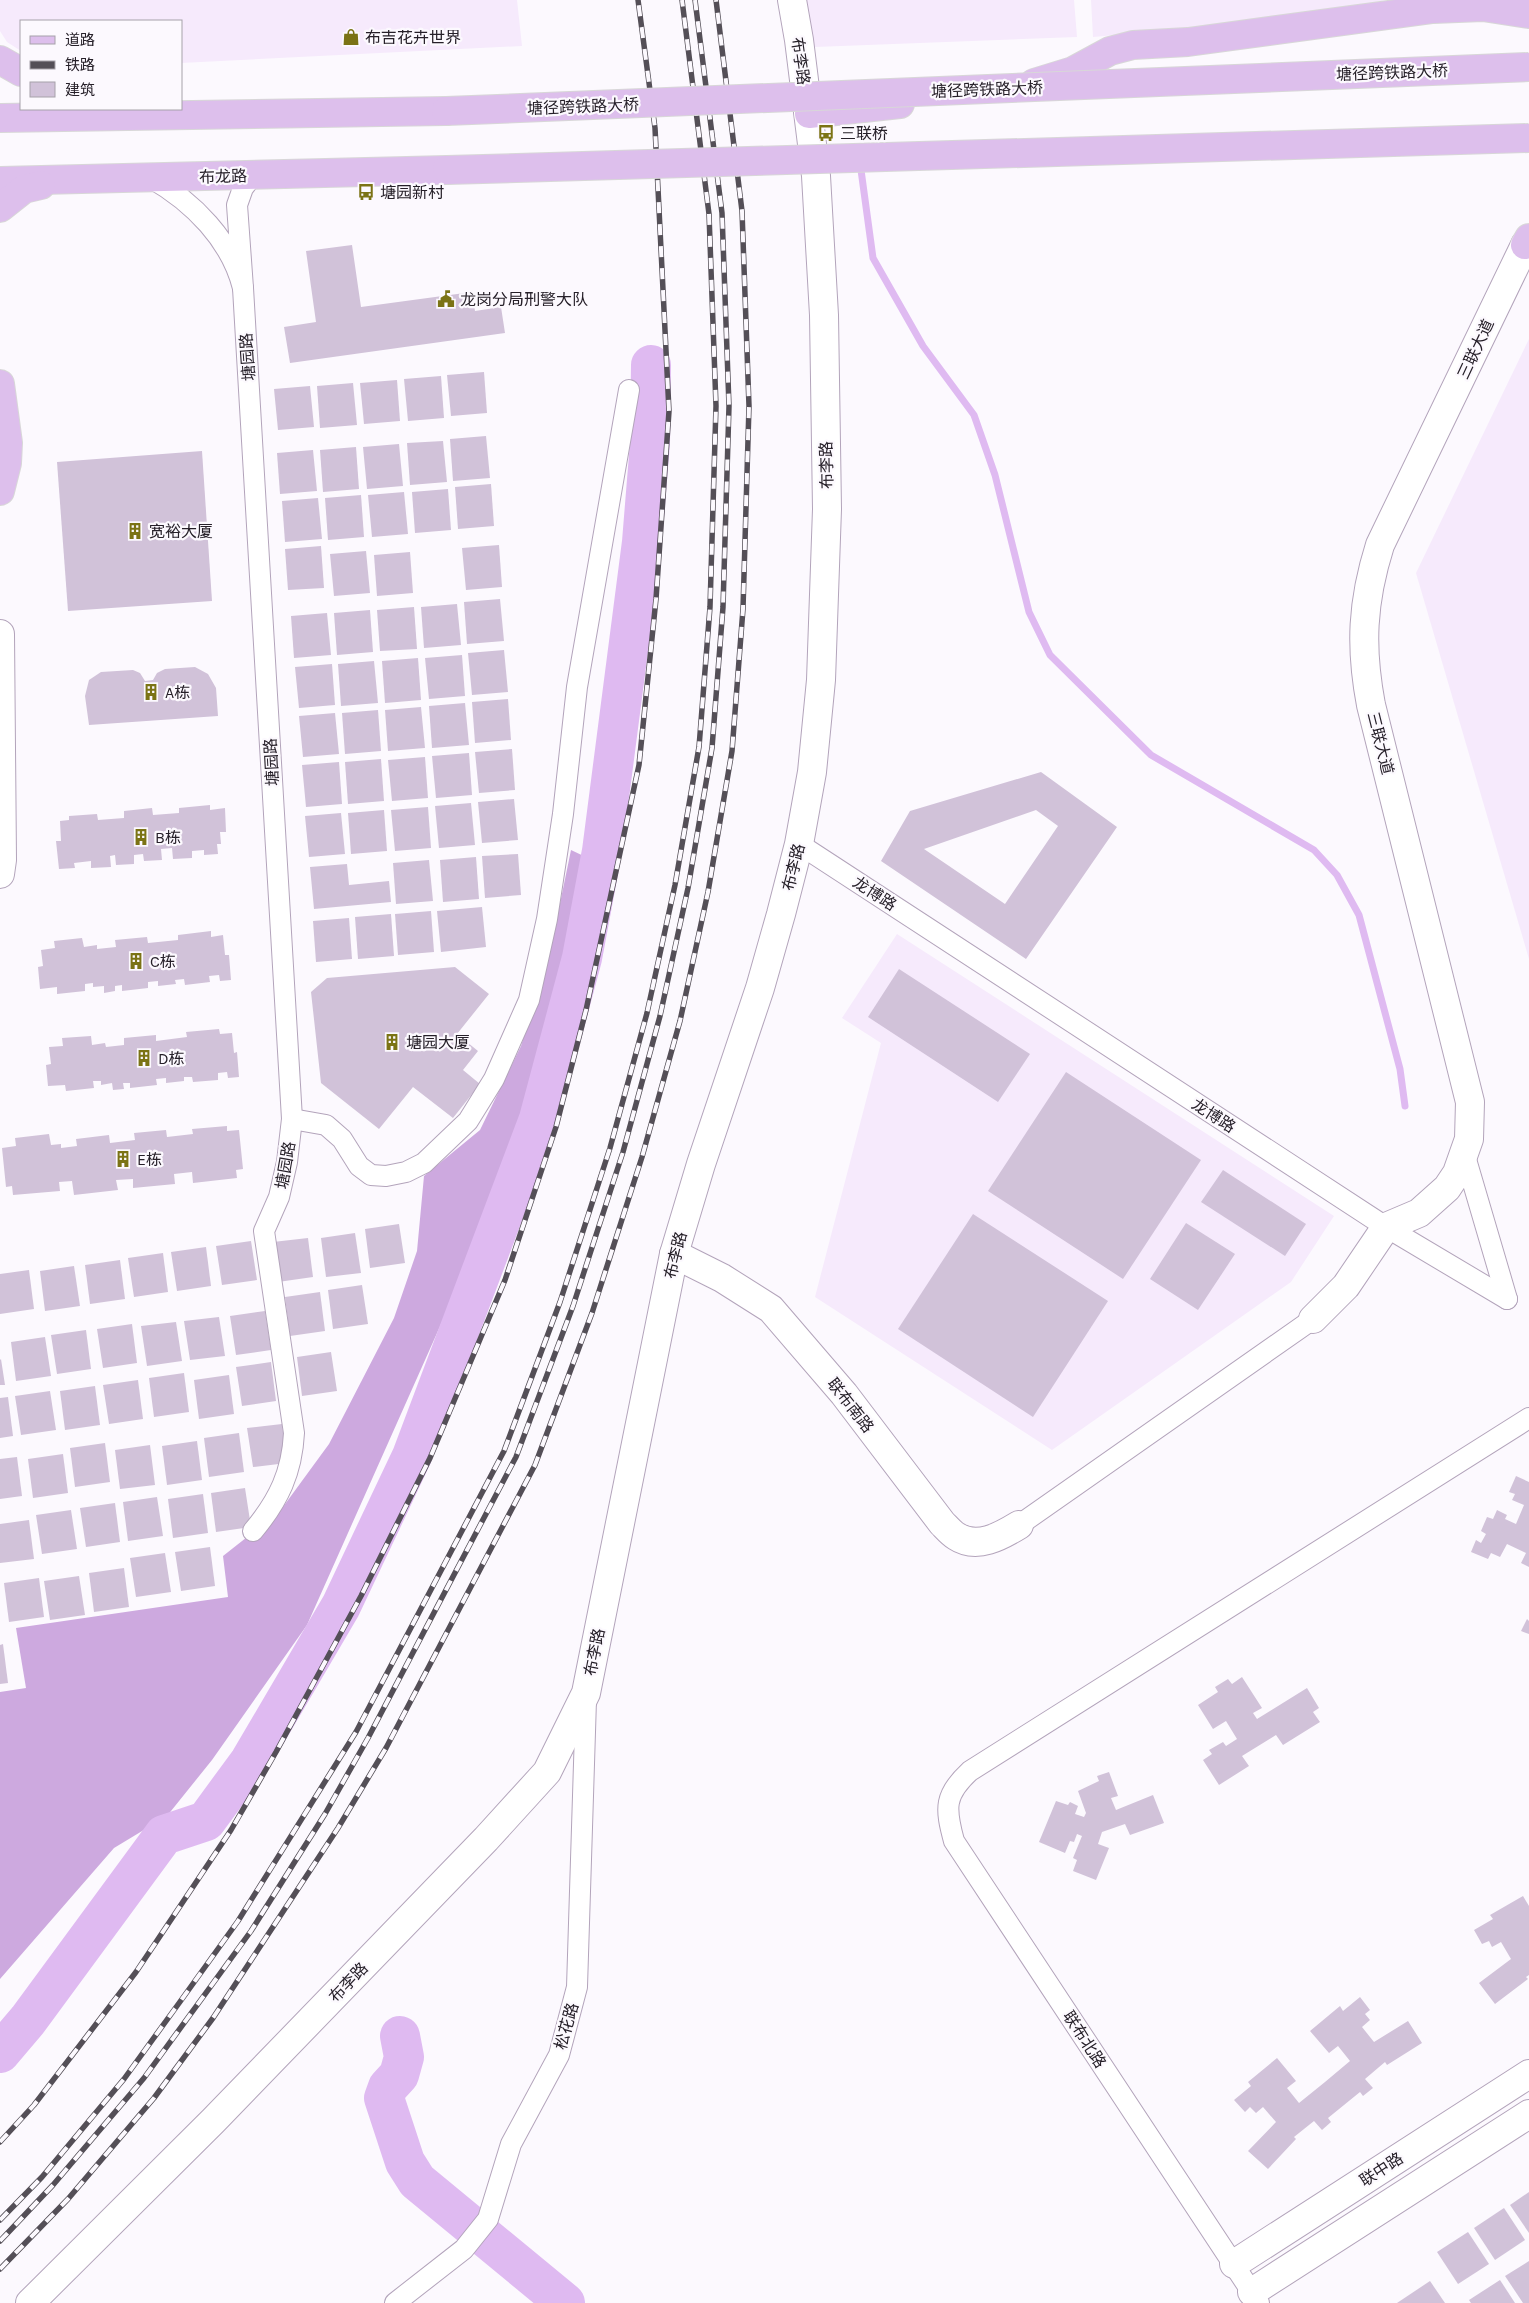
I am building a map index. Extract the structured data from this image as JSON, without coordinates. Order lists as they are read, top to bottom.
{
  "streets": {
    "main road": [
      "布李路",
      "塘径跨铁路大桥",
      "布龙路",
      "三联大道",
      "联布南路",
      "联中路"
    ],
    "street": [
      "塘园路",
      "龙博路",
      "松花路",
      "联布北路"
    ]
  },
  "crossings": [
    ["布李路", "龙博路"],
    ["布李路", "联布南路"],
    ["布李路", "松花路"],
    ["布龙路", "塘园路"],
    ["三联大道", "龙博路"],
    ["联布北路", "联中路"]
  ],
  "places": {
    "shop": ["布吉花卉世界"],
    "bus stop": ["三联桥", "塘园新村"],
    "public building": ["龙岗分局刑警大队"],
    "building": [
      "宽裕大厦",
      "A栋",
      "B栋",
      "C栋",
      "塘园大厦",
      "D栋",
      "E栋"
    ]
  },
  "legend": ["道路", "铁路", "建筑"]
}
